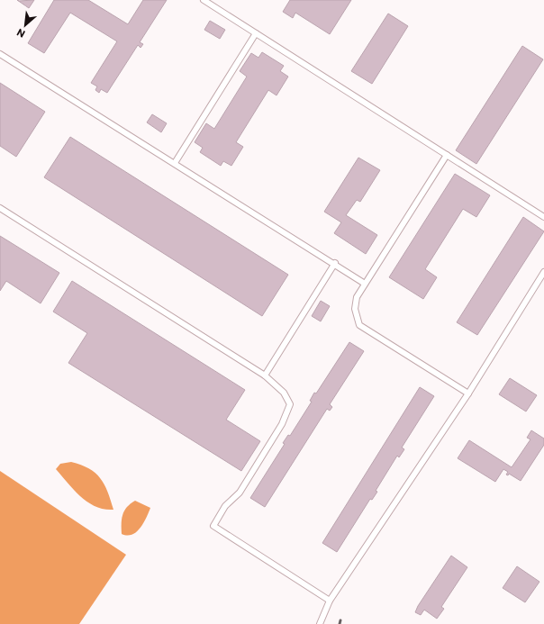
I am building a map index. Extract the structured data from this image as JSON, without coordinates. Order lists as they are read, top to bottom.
{
  "north": "bottom left"
}
